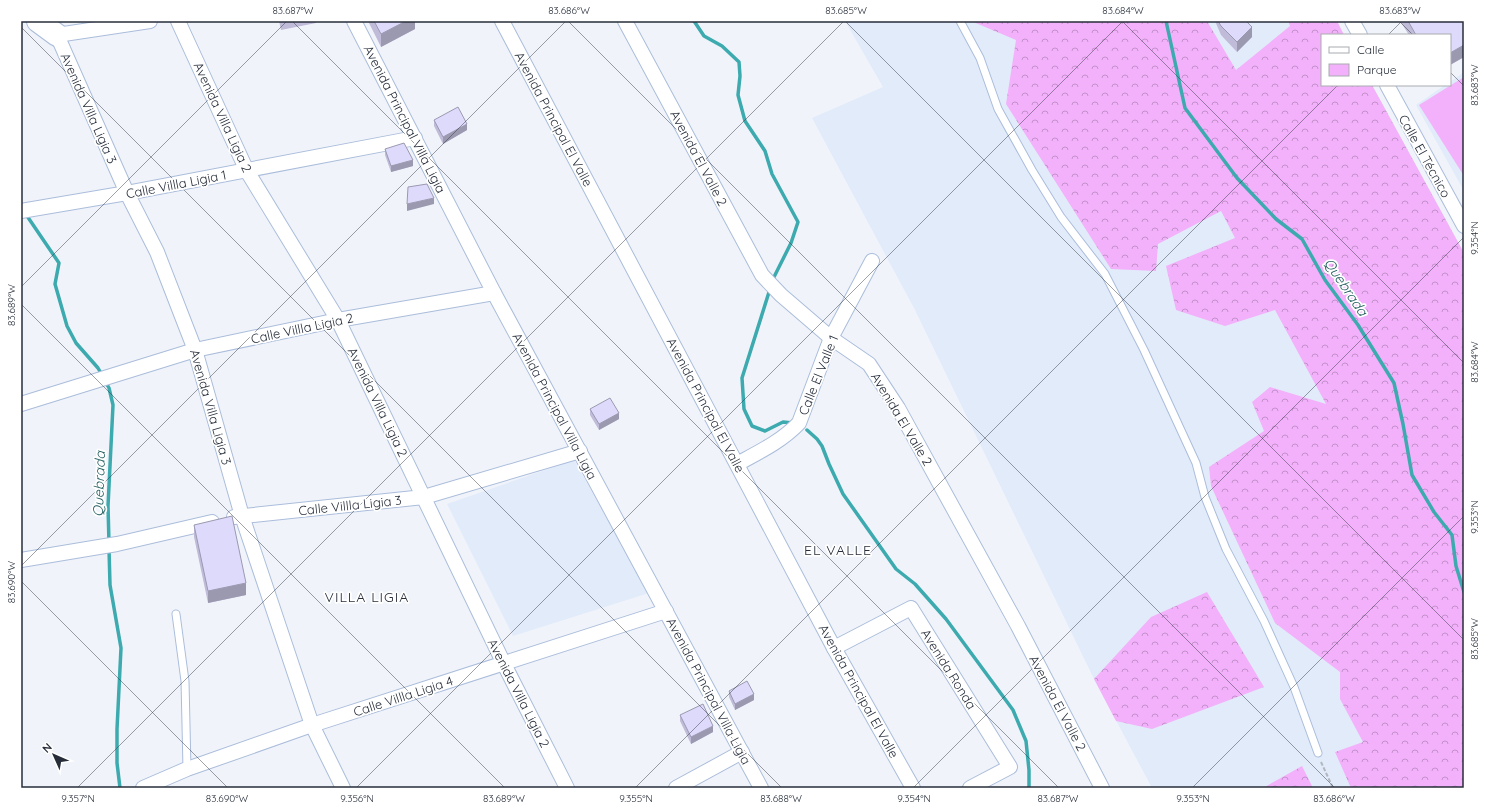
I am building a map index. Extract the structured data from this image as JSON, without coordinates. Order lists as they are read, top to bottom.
{
  "streets": {
    "street": [
      "Avenida Villa Ligia 3",
      "Avenida Villa Ligia 2",
      "Avenida Principal Villa Ligia",
      "Avenida Principal El Valle",
      "Calle El Técnico",
      "Avenida El Valle 2",
      "Calle Villla Ligia 1",
      "Calle Villla Ligia 2",
      "Calle El Valle 1",
      "Calle Villla Ligia 3",
      "Avenida Ronda",
      "Calle Villla Ligia 4"
    ]
  },
  "crossings": [
    ["Avenida Villa Ligia 3", "Calle Villla Ligia 1"],
    ["Avenida Villa Ligia 3", "Calle Villla Ligia 2"],
    ["Avenida Villa Ligia 3", "Calle Villla Ligia 3"],
    ["Avenida Villa Ligia 3", "Calle Villla Ligia 4"],
    ["Avenida Villa Ligia 2", "Calle Villla Ligia 1"],
    ["Avenida Villa Ligia 2", "Calle Villla Ligia 2"],
    ["Avenida Villa Ligia 2", "Calle Villla Ligia 3"],
    ["Avenida Villa Ligia 2", "Calle Villla Ligia 4"],
    ["Avenida Principal Villa Ligia", "Calle Villla Ligia 1"],
    ["Avenida Principal Villa Ligia", "Calle Villla Ligia 2"],
    ["Avenida Principal Villa Ligia", "Calle Villla Ligia 3"],
    ["Avenida Principal Villa Ligia", "Calle Villla Ligia 4"],
    ["Avenida Principal El Valle", "Calle El Valle 1"],
    ["Avenida Principal El Valle", "Avenida Ronda"],
    ["Avenida El Valle 2", "Calle El Valle 1"]
  ],
  "districts": ["EL VALLE", "VILLA LIGIA"],
  "water": ["Quebrada"],
  "legend": ["Calle", "Parque"],
  "north": "top left",
  "coordinates": [
    "83.687°W",
    "83.686°W",
    "83.685°W",
    "83.684°W",
    "83.683°W",
    "9.354°N",
    "83.689°W",
    "9.353°N",
    "83.690°W",
    "9.357°N",
    "9.356°N",
    "9.355°N",
    "83.688°W"
  ]
}
